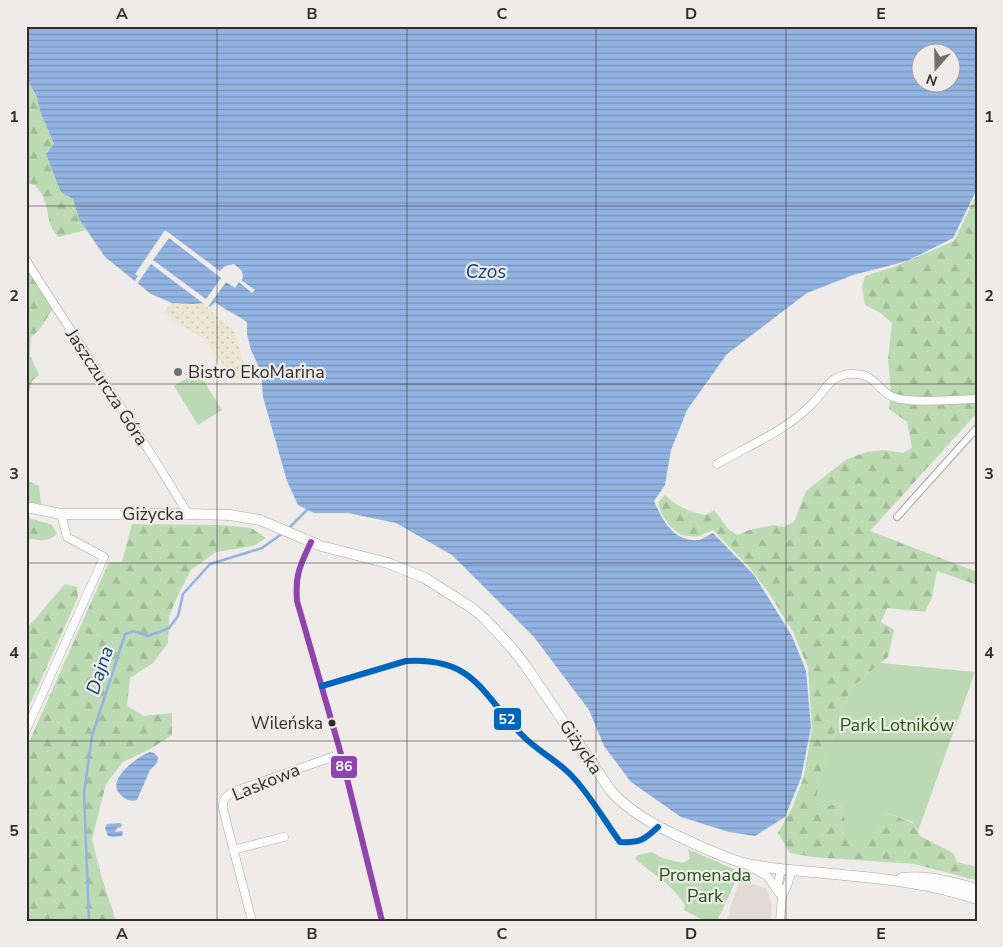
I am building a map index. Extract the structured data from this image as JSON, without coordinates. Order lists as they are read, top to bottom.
{
  "streets": {
    "street": ["Jaszczurcza Góra", "Giżycka", "Laskowa"]
  },
  "crossings": [
    ["Jaszczurcza Góra", "Giżycka"]
  ],
  "water": ["Czos", "Dajna"],
  "parks": ["Park Lotników", "Promenada Park"],
  "places": ["Bistro EkoMarina", "Wileńska"],
  "lines": ["transit line 86", "transit line 52"],
  "north": "bottom",
  "grid": {
    "columns": [
      "A",
      "B",
      "C",
      "D",
      "E"
    ],
    "rows": [
      "1",
      "2",
      "3",
      "4",
      "5"
    ]
  }
}
